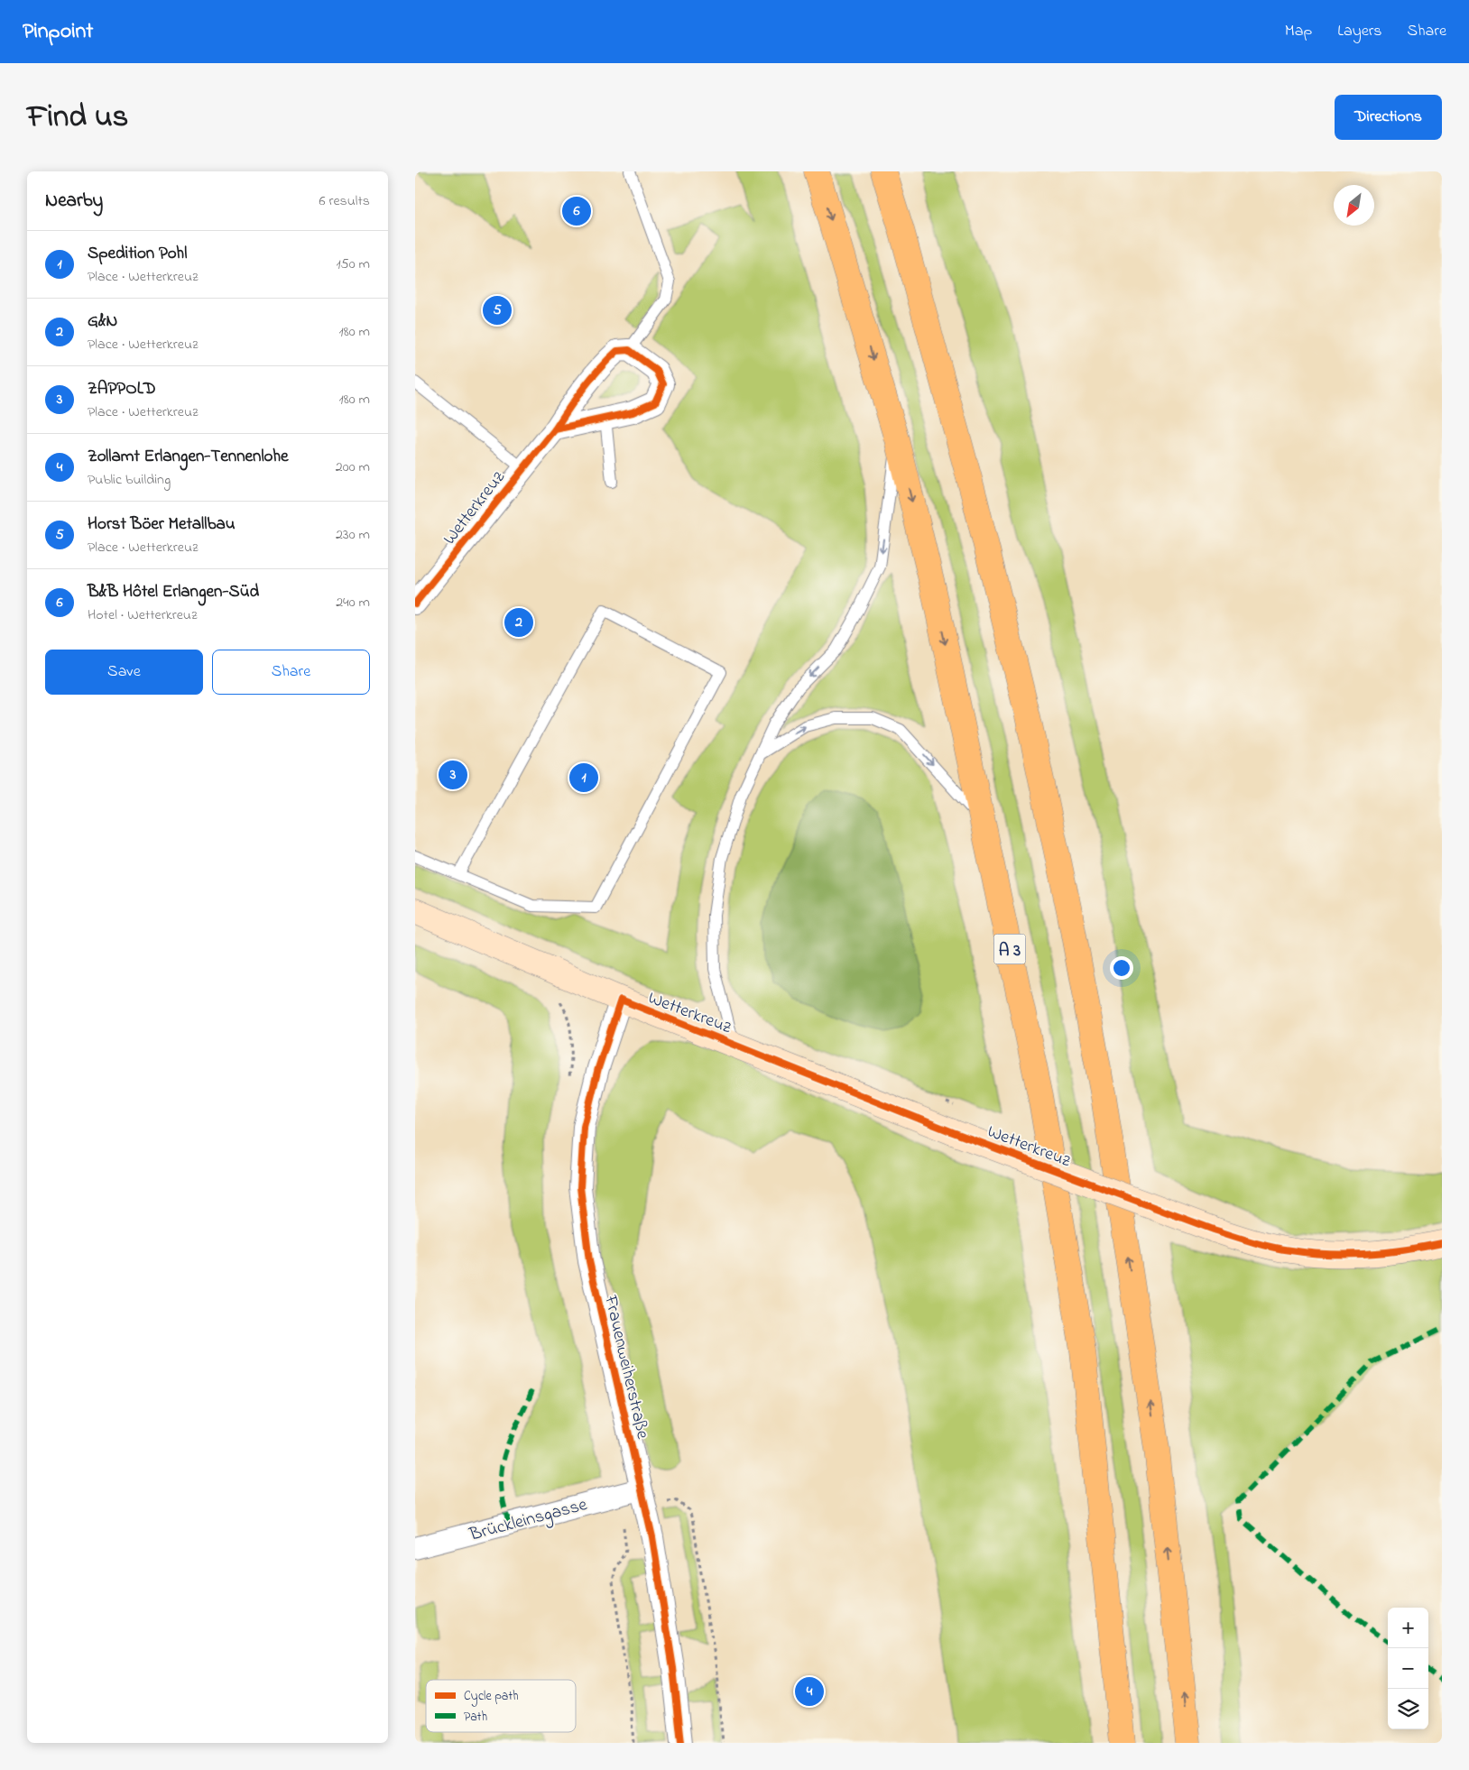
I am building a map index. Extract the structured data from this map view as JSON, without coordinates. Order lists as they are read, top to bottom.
{
  "streets": {
    "highway": ["A 3"],
    "street": ["Wetterkreuz", "Frauenweiherstraße", "Brückleinsgasse"]
  },
  "crossings": [
    ["Wetterkreuz", "Frauenweiherstraße"],
    ["Frauenweiherstraße", "Brückleinsgasse"]
  ],
  "legend": ["Cycle path", "Path"],
  "north": "bottom left",
  "page": {
    "header": "Pinpoint",
    "nav": ["Map", "Layers", "Share"],
    "title": "Find us",
    "buttons": [
      "Directions",
      ["Save", "Share"]
    ],
    "heading": ["Nearby", "6 results"],
    "pins": [
      "6",
      "5",
      "2",
      "3",
      "1",
      "4"
    ],
    "list": [
      {
        "mark": "1",
        "name": "Spedition Pohl",
        "note": "Place · Wetterkreuz",
        "value": "150 m"
      },
      {
        "mark": "2",
        "name": "G&N",
        "note": "Place · Wetterkreuz",
        "value": "180 m"
      },
      {
        "mark": "3",
        "name": "ZAPPOLD",
        "note": "Place · Wetterkreuz",
        "value": "180 m"
      },
      {
        "mark": "4",
        "name": "Zollamt Erlangen-Tennenlohe",
        "note": "Public building",
        "value": "200 m"
      },
      {
        "mark": "5",
        "name": "Horst Böer Metallbau",
        "note": "Place · Wetterkreuz",
        "value": "230 m"
      },
      {
        "mark": "6",
        "name": "B&B Hôtel Erlangen-Süd",
        "note": "Hotel · Wetterkreuz",
        "value": "240 m"
      }
    ],
    "map_buttons": ["+", "−"]
  }
}
